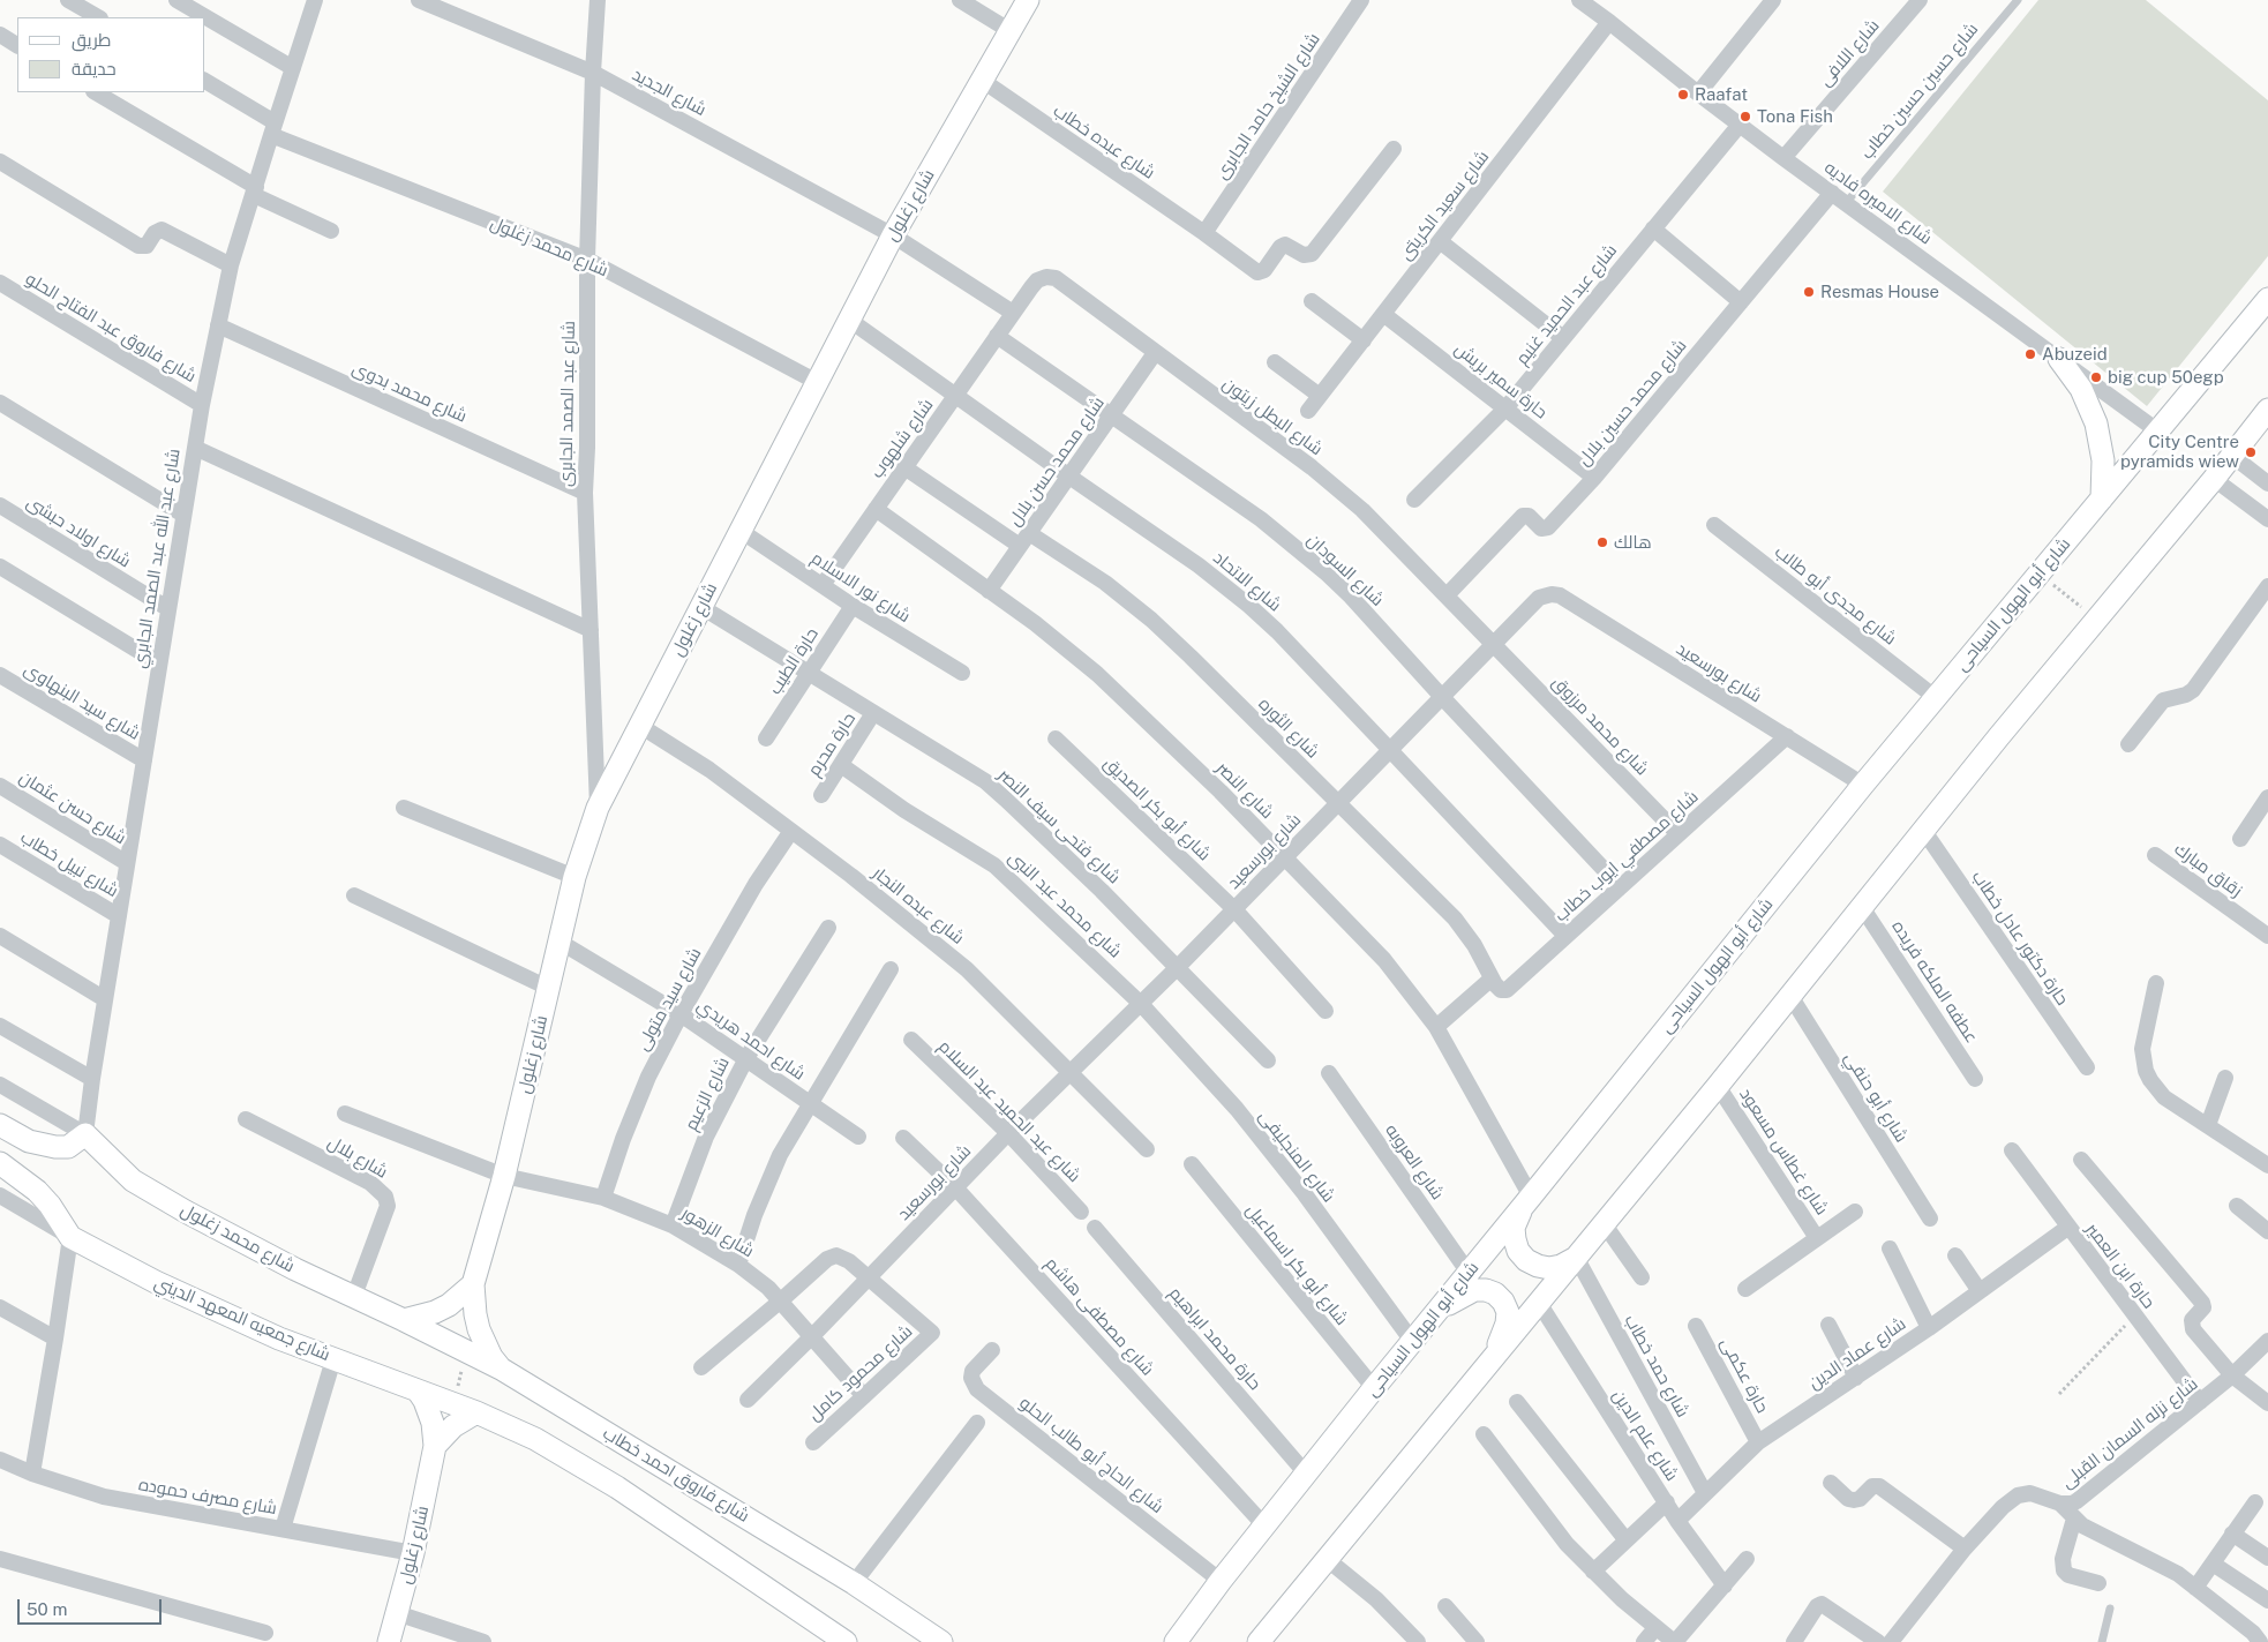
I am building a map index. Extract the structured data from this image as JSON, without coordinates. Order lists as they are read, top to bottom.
{
  "streets": {
    "main road": [
      "شارع زغلول",
      "شارع محمد زغلول",
      "شارع أبو الهول السياحى",
      "شارع جمعيه المعهد الديني",
      "شارع فاروق احمد خطاب"
    ],
    "street": [
      "شارع اللافى",
      "شارع الجديد",
      "شارع الشيخ حامد الجابرى",
      "شارع عبده خطاب",
      "شارع الاميره فاديه",
      "شارع سعيد الكريتى",
      "شارع عبد الحميد غنيم",
      "شارع فاروق عبد الفتاح الحلو",
      "حارة سمير بريش",
      "شارع محمد بدوى",
      "شارع محمد حسين بلال",
      "شارع عبد الصمد الجابرى",
      "شارع البطل زيتون",
      "شارع شلهوب",
      "شارع محمد حسن بلال",
      "شارع اولاد حبشى",
      "شارع عبد الله عبد الصمد الجابري",
      "شارع السودان",
      "شارع الاتحاد",
      "شارع نور الاسلام",
      "شارع مجدى أبو طالب",
      "حارة الطيب",
      "شارع بورسعيد",
      "شارع سيد البنهاوى",
      "شارع محمد مرزوق",
      "شارع الثوره",
      "حارة محرم",
      "شارع النصر",
      "شارع حسن عثمان",
      "شارع أبو بكر الصديق",
      "شارع فتحى سيف النصر",
      "شارع مصطفي ايوب خطاب",
      "شارع نبيل خطاب",
      "زقاق مبارك",
      "شارع محمد عبد النبى",
      "شارع عبده النجار",
      "حارة دكتور عادل خطاب",
      "عطفه الملكه فريده",
      "شارع سيد متولى",
      "شارع احمد هريدي",
      "شارع الزعيم",
      "شارع أبو حنفي",
      "شارع عبد الحميد عبد السلام",
      "شارع غطاس مسعود",
      "شارع المنجليفى",
      "شارع بلال",
      "شارع العروبه",
      "شارع الزهور",
      "شارع أبو بكر اسماعيل",
      "حارة ابن العمير",
      "شارع مصطفى هاشم",
      "حارة محمد ابراهيم",
      "شارع عماد الدين",
      "شارع حمد خطاب",
      "شارع محمود كامل",
      "حارة عكمى",
      "شارع نزله السمان القبلى",
      "شارع علم الدين",
      "شارع الحاج أبو طالب الحلو",
      "شارع مصرف حموده"
    ],
    "lane": ["شارع حسين حسين خطاب"]
  },
  "crossings": [
    ["شارع اللافى", "شارع الاميره فاديه"],
    ["شارع حسين حسين خطاب", "شارع الاميره فاديه"],
    ["شارع الجديد", "شارع زغلول"],
    ["شارع الجديد", "شارع عبد الصمد الجابرى"],
    ["شارع الجديد", "شارع البطل زيتون"],
    ["شارع الجديد", "شارع شلهوب"],
    ["شارع الشيخ حامد الجابرى", "شارع عبده خطاب"],
    ["شارع عبده خطاب", "شارع زغلول"],
    ["شارع الاميره فاديه", "شارع سعيد الكريتى"],
    ["شارع الاميره فاديه", "شارع عبد الحميد غنيم"],
    ["شارع الاميره فاديه", "شارع محمد حسين بلال"],
    ["شارع الاميره فاديه", "شارع أبو الهول السياحى"],
    ["شارع زغلول", "شارع محمد زغلول"],
    ["شارع زغلول", "شارع عبد الصمد الجابرى"],
    ["شارع زغلول", "شارع الاتحاد"],
    ["شارع زغلول", "شارع نور الاسلام"],
    ["شارع زغلول", "شارع فتحى سيف النصر"],
    ["شارع زغلول", "شارع عبده النجار"],
    ["شارع زغلول", "شارع احمد هريدي"],
    ["شارع زغلول", "شارع الزهور"],
    ["شارع زغلول", "شارع جمعيه المعهد الديني"],
    ["شارع زغلول", "شارع فاروق احمد خطاب"],
    ["شارع زغلول", "شارع مصرف حموده"],
    ["شارع سعيد الكريتى", "حارة سمير بريش"],
    ["شارع محمد زغلول", "شارع عبد الصمد الجابرى"],
    ["شارع محمد زغلول", "شارع عبد الله عبد الصمد الجابري"],
    ["شارع محمد زغلول", "شارع بلال"],
    ["شارع محمد زغلول", "شارع فاروق احمد خطاب"],
    ["شارع عبد الحميد غنيم", "حارة سمير بريش"],
    ["شارع فاروق عبد الفتاح الحلو", "شارع عبد الله عبد الصمد الجابري"],
    ["حارة سمير بريش", "شارع محمد حسين بلال"],
    ["شارع محمد بدوى", "شارع عبد الصمد الجابرى"],
    ["شارع محمد بدوى", "شارع عبد الله عبد الصمد الجابري"],
    ["شارع محمد حسين بلال", "شارع البطل زيتون"],
    ["شارع البطل زيتون", "شارع شلهوب"],
    ["شارع البطل زيتون", "شارع محمد حسن بلال"],
    ["شارع البطل زيتون", "شارع بورسعيد"],
    ["شارع البطل زيتون", "شارع محمد مرزوق"],
    ["شارع شلهوب", "شارع السودان"],
    ["شارع شلهوب", "شارع الاتحاد"],
    ["شارع شلهوب", "شارع نور الاسلام"],
    ["شارع شلهوب", "شارع الثوره"],
    ["شارع شلهوب", "شارع النصر"],
    ["شارع محمد حسن بلال", "شارع السودان"],
    ["شارع محمد حسن بلال", "شارع الاتحاد"],
    ["شارع محمد حسن بلال", "شارع الثوره"],
    ["شارع محمد حسن بلال", "شارع النصر"],
    ["شارع اولاد حبشى", "شارع عبد الله عبد الصمد الجابري"],
    ["شارع عبد الله عبد الصمد الجابري", "شارع سيد البنهاوى"],
    ["شارع عبد الله عبد الصمد الجابري", "شارع حسن عثمان"],
    ["شارع عبد الله عبد الصمد الجابري", "شارع نبيل خطاب"],
    ["شارع السودان", "شارع بورسعيد"],
    ["شارع السودان", "شارع مصطفي ايوب خطاب"],
    ["شارع الاتحاد", "شارع بورسعيد"],
    ["شارع الاتحاد", "شارع مصطفي ايوب خطاب"],
    ["شارع نور الاسلام", "حارة الطيب"],
    ["شارع مجدى أبو طالب", "شارع أبو الهول السياحى"],
    ["شارع أبو الهول السياحى", "شارع بورسعيد"],
    ["شارع أبو الهول السياحى", "شارع النصر"],
    ["شارع أبو الهول السياحى", "شارع المنجليفى"],
    ["شارع أبو الهول السياحى", "شارع العروبه"],
    ["شارع أبو الهول السياحى", "شارع أبو بكر اسماعيل"],
    ["شارع أبو الهول السياحى", "شارع مصطفى هاشم"],
    ["شارع أبو الهول السياحى", "حارة محمد ابراهيم"],
    ["شارع أبو الهول السياحى", "شارع الحاج أبو طالب الحلو"],
    ["حارة الطيب", "شارع فتحى سيف النصر"],
    ["شارع بورسعيد", "شارع محمد مرزوق"],
    ["شارع بورسعيد", "شارع الثوره"],
    ["شارع بورسعيد", "شارع النصر"],
    ["شارع بورسعيد", "شارع أبو بكر الصديق"],
    ["شارع بورسعيد", "شارع فتحى سيف النصر"],
    ["شارع بورسعيد", "شارع مصطفي ايوب خطاب"],
    ["شارع بورسعيد", "شارع محمد عبد النبى"],
    ["شارع بورسعيد", "شارع عبده النجار"],
    ["شارع بورسعيد", "شارع عبد الحميد عبد السلام"],
    ["شارع بورسعيد", "شارع المنجليفى"],
    ["شارع بورسعيد", "شارع الزهور"],
    ["شارع بورسعيد", "شارع مصطفى هاشم"],
    ["شارع بورسعيد", "شارع محمود كامل"],
    ["شارع محمد مرزوق", "شارع مصطفي ايوب خطاب"],
    ["شارع الثوره", "شارع مصطفي ايوب خطاب"],
    ["حارة محرم", "شارع فتحى سيف النصر"],
    ["حارة محرم", "شارع محمد عبد النبى"],
    ["شارع محمد عبد النبى", "شارع المنجليفى"],
    ["شارع عبده النجار", "شارع سيد متولى"],
    ["شارع سيد متولى", "شارع احمد هريدي"],
    ["شارع سيد متولى", "شارع الزهور"],
    ["شارع احمد هريدي", "شارع الزعيم"],
    ["شارع الزعيم", "شارع الزهور"],
    ["شارع الزهور", "شارع محمود كامل"],
    ["حارة ابن العمير", "شارع عماد الدين"],
    ["حارة ابن العمير", "شارع نزله السمان القبلى"],
    ["شارع عماد الدين", "شارع حمد خطاب"],
    ["شارع عماد الدين", "حارة عكمى"],
    ["شارع عماد الدين", "شارع علم الدين"]
  ],
  "places": [
    "Raafat",
    "Tona Fish",
    "Resmas House",
    "Abuzeid",
    "big cup 50egp",
    "City Centre pyramids wiew",
    "هالك"
  ],
  "legend": ["طريق", "حديقة"],
  "scale_bar": "50 m"
}
